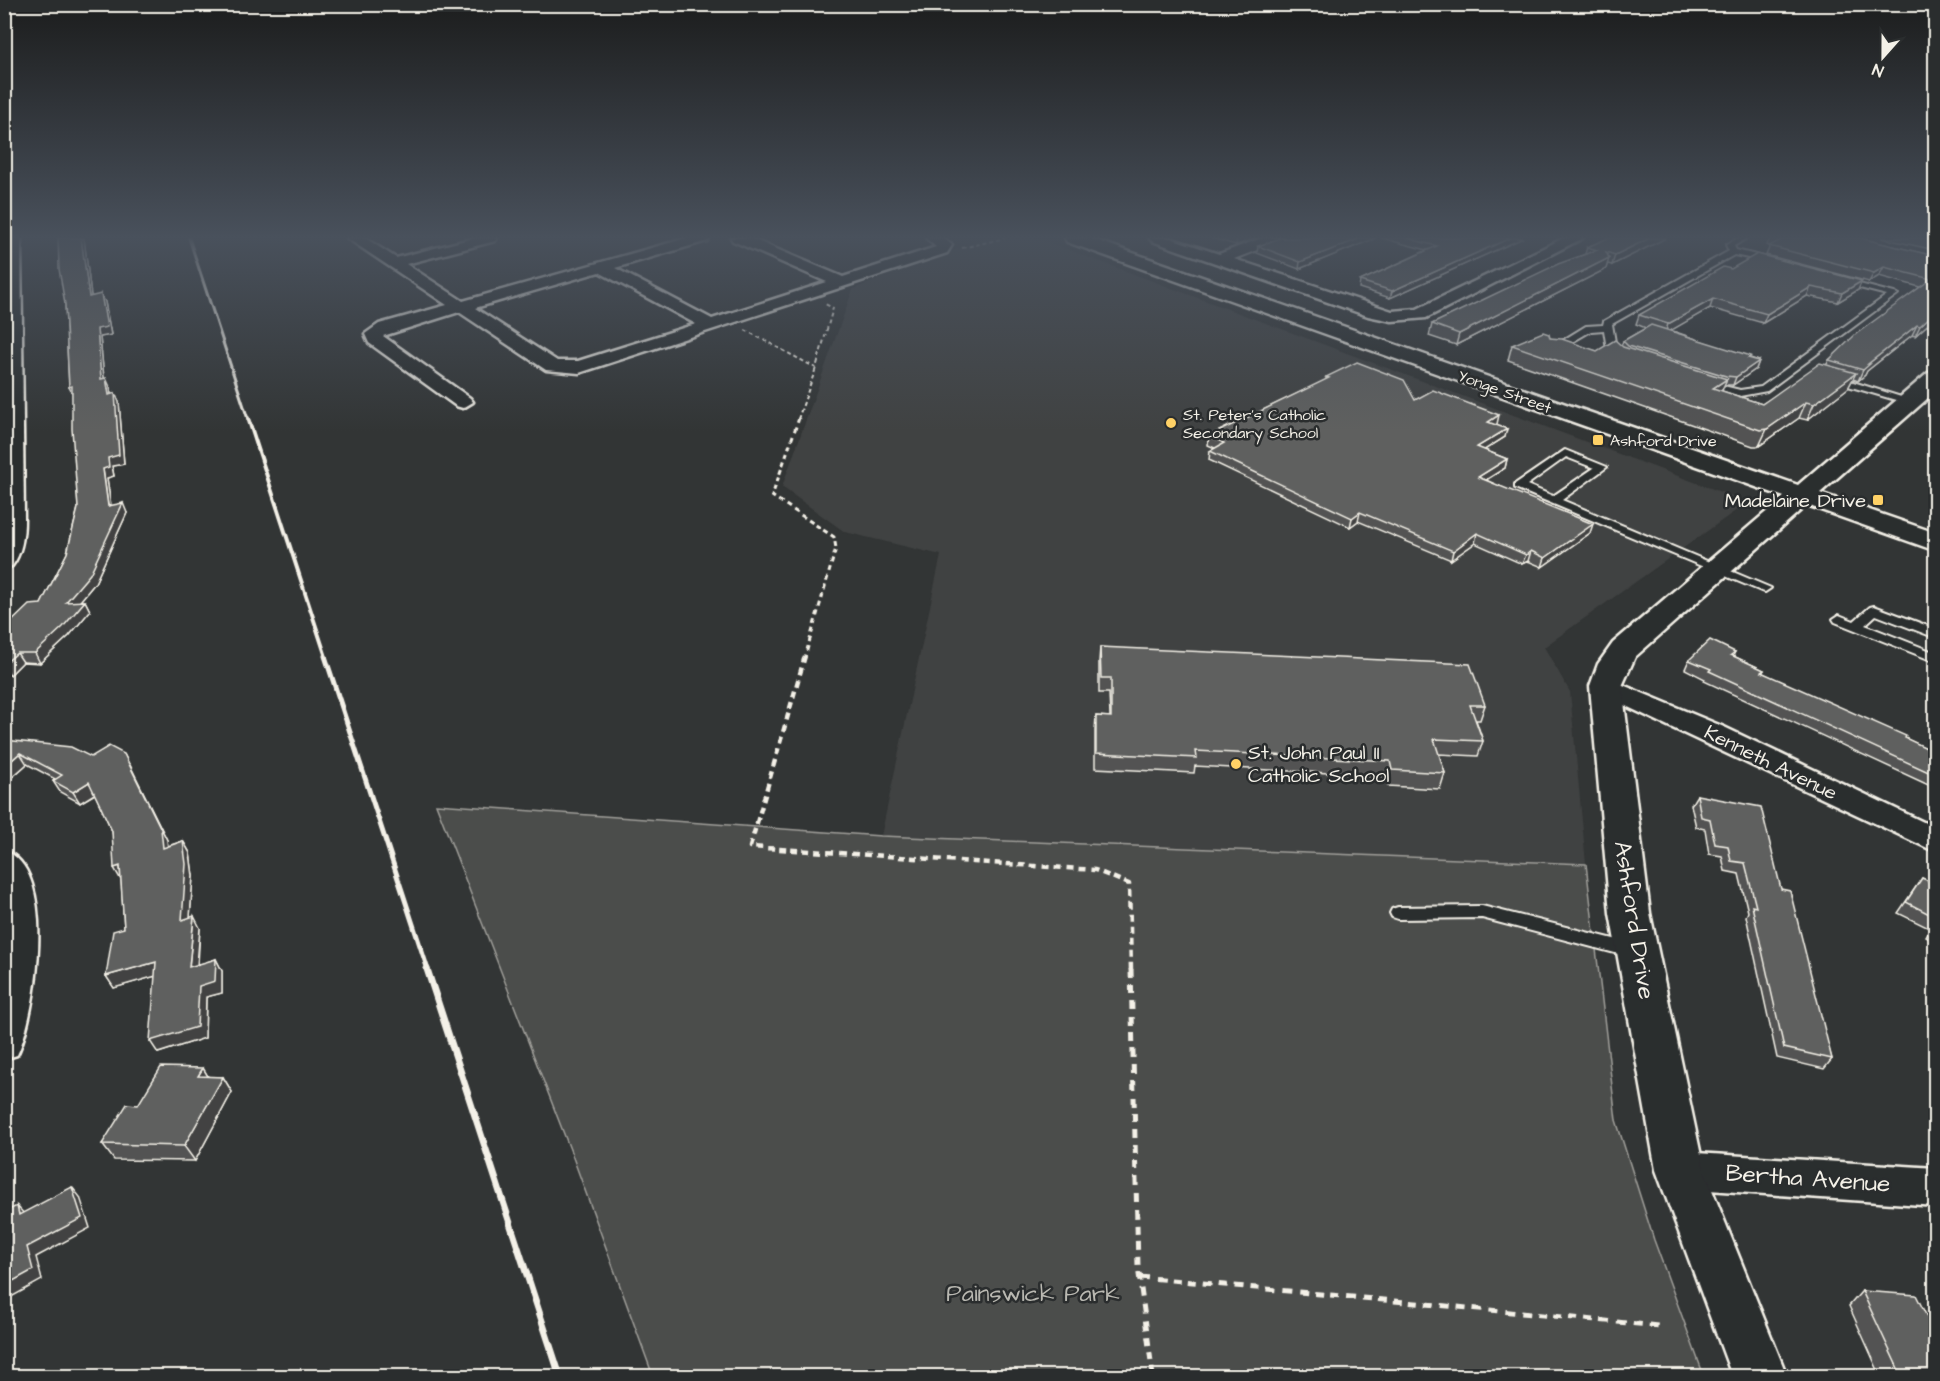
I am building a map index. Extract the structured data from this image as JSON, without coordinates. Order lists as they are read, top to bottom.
{
  "streets": {
    "main road": ["Yonge Street", "Ashford Drive"],
    "street": ["Kenneth Avenue", "Bertha Avenue"]
  },
  "crossings": [
    ["Yonge Street", "Ashford Drive"],
    ["Kenneth Avenue", "Ashford Drive"],
    ["Ashford Drive", "Bertha Avenue"]
  ],
  "parks": ["Painswick Park"],
  "places": {
    "other": ["St. Peter's Catholic Secondary School", "St. John Paul II Catholic School"],
    "transit": ["Ashford Drive", "Madelaine Drive"]
  },
  "north": "bottom"
}
